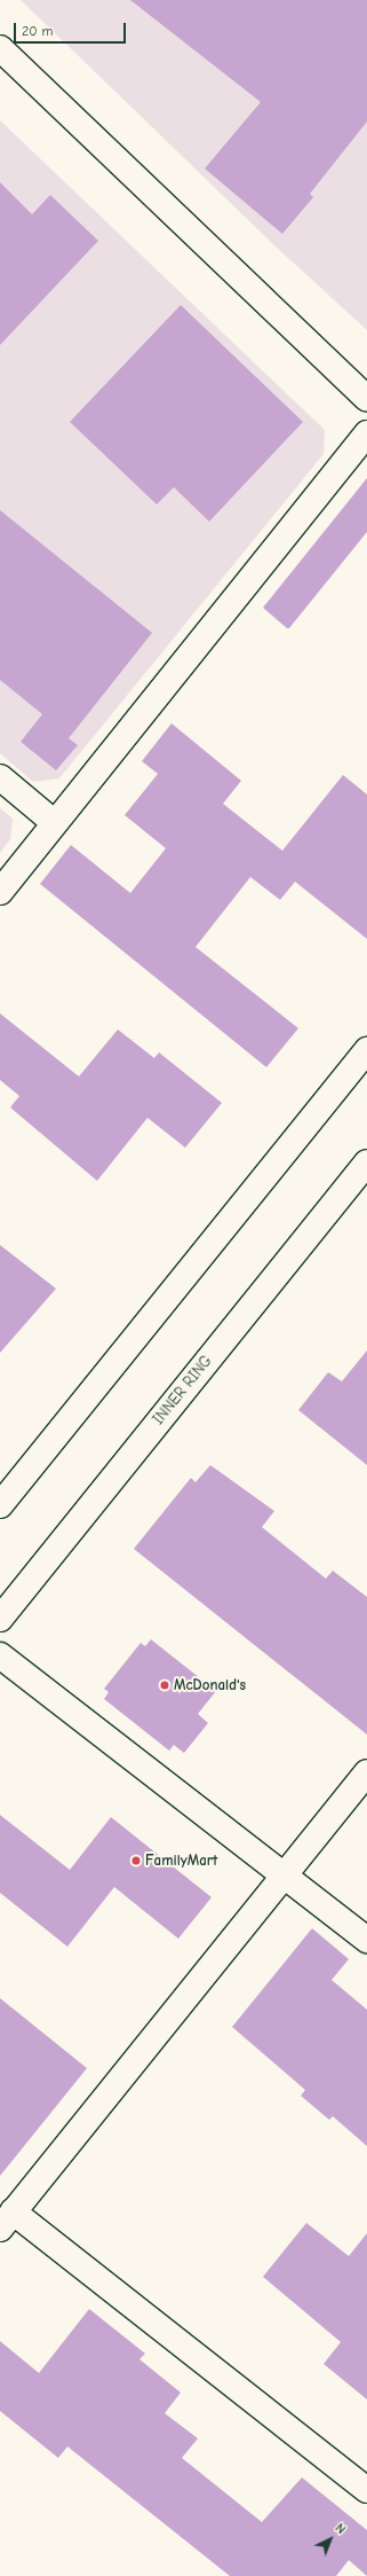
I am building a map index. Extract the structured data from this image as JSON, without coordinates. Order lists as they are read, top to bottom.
{
  "streets": {
    "street": ["INNER RING"]
  },
  "places": ["McDonald's", "FamilyMart"],
  "scale_bar": "20 m",
  "north": "top right"
}
